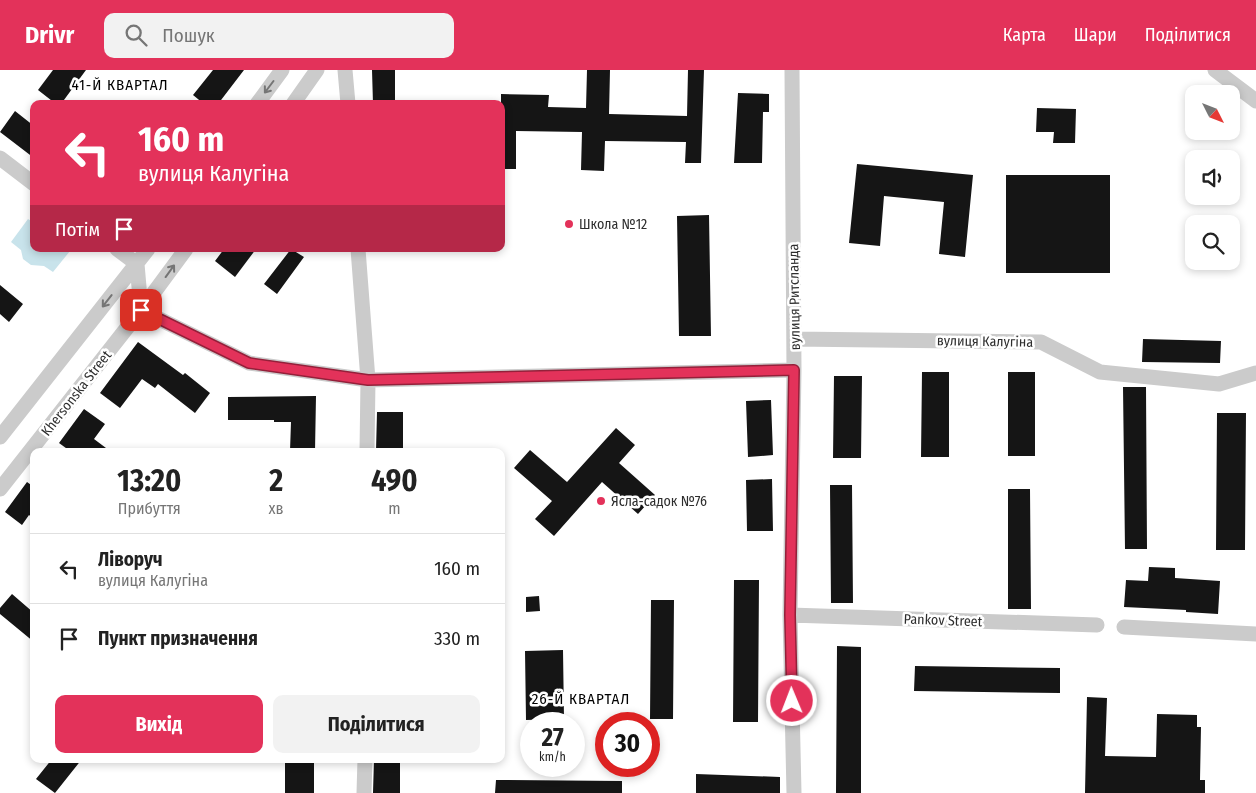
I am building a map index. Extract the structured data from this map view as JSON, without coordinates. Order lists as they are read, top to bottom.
{
  "streets": {
    "street": [
      "вулиця Ритсланда",
      "вулиця Калугіна",
      "Khersonska Street",
      "Pankov Street"
    ]
  },
  "crossings": [
    ["вулиця Ритсланда", "вулиця Калугіна"],
    ["вулиця Ритсланда", "Pankov Street"]
  ],
  "districts": ["41-Й КВАРТАЛ", "26-Й КВАРТАЛ"],
  "places": ["Школа №12", "Ясла-садок №76"],
  "north": "bottom right",
  "page": {
    "header": "Drivr",
    "search": "Пошук",
    "nav": ["Карта", "Шари", "Поділитися"],
    "turn": ["160 m", "вулиця Калугіна"],
    "then": "Потім",
    "eta": [
      "13:20",
      "Прибуття",
      "2",
      "хв",
      "490",
      "m"
    ],
    "list": [
      {
        "name": "Ліворуч",
        "note": "вулиця Калугіна",
        "value": "160 m"
      },
      {
        "name": "Пункт призначення",
        "value": "330 m"
      }
    ],
    "buttons": ["Вихід", "Поділитися"],
    "speed": "27 km/h",
    "limit": "30"
  }
}
